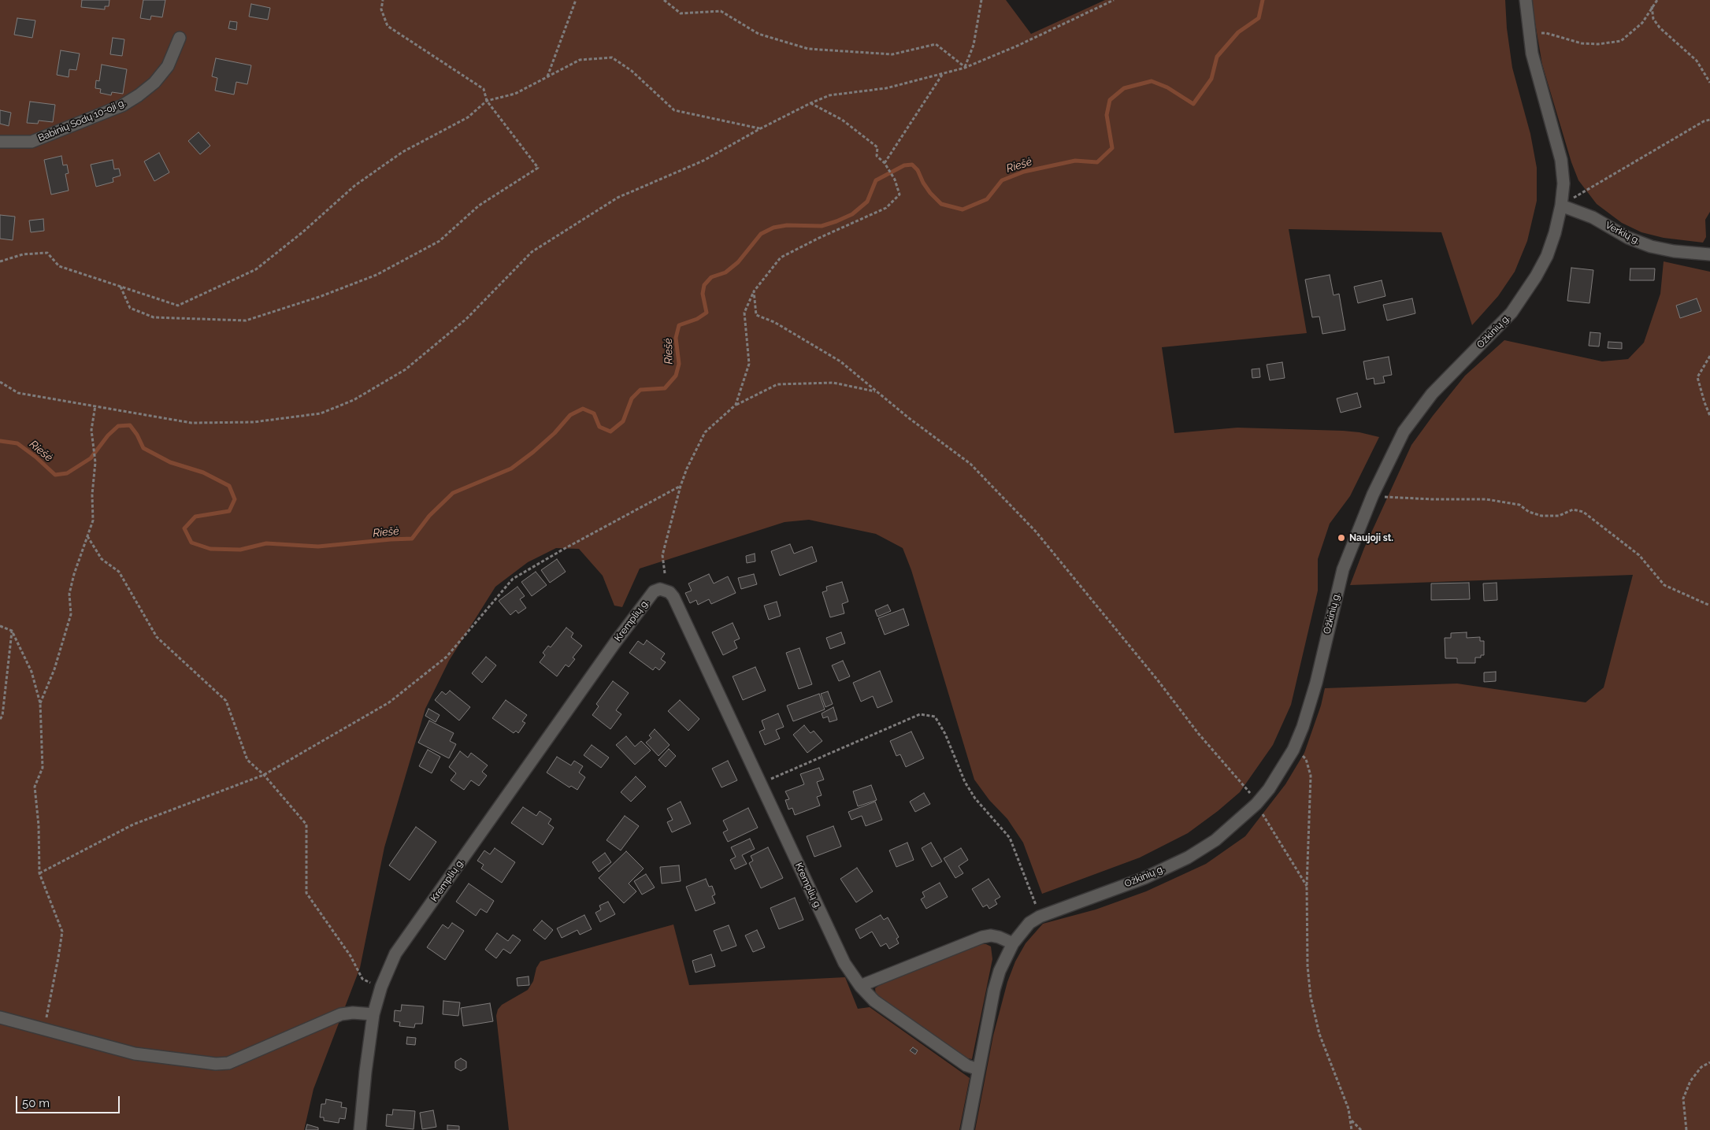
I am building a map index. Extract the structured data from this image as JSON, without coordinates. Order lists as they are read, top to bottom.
{
  "streets": {
    "street": [
      "Babinių Sodų 10-oji g.",
      "Verkių g.",
      "Ožkinių g.",
      "Kremplių g."
    ]
  },
  "crossings": [
    ["Verkių g.", "Ožkinių g."],
    ["Ožkinių g.", "Kremplių g."]
  ],
  "water": ["Riešė"],
  "places": ["Naujoji st."],
  "scale_bar": "50 m"
}
